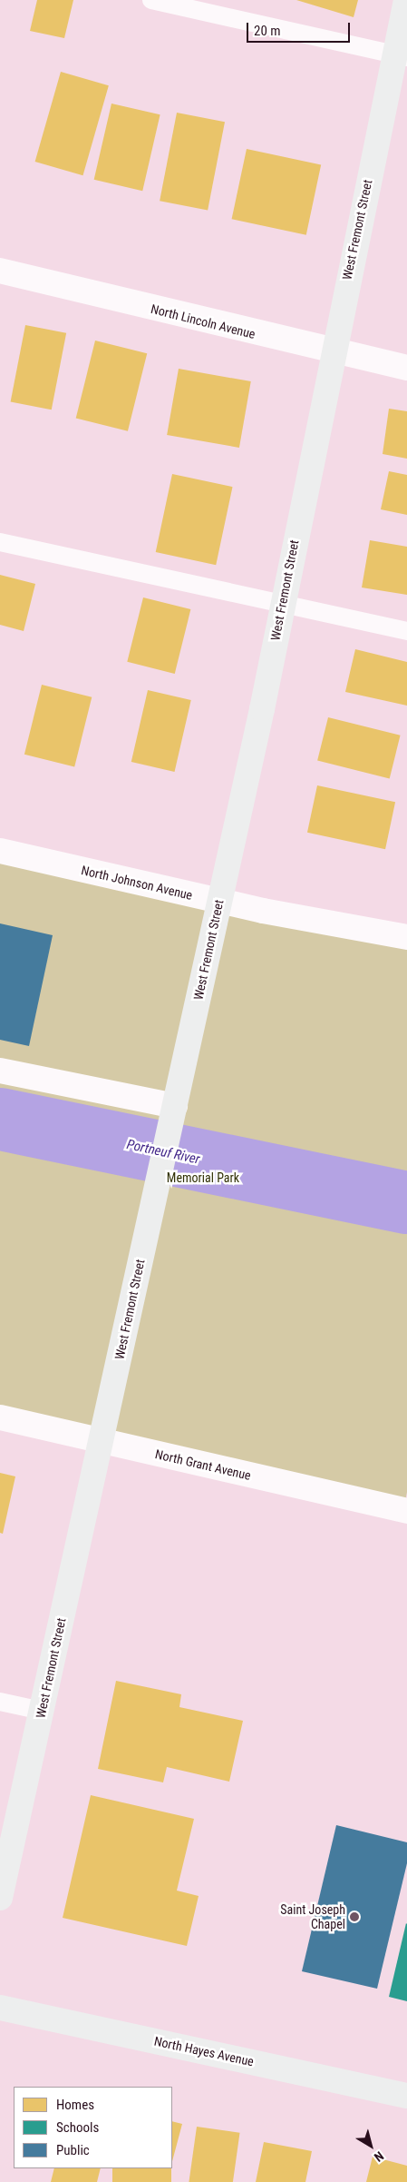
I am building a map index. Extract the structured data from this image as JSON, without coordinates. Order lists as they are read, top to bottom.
{
  "streets": {
    "street": [
      "West Fremont Street",
      "North Lincoln Avenue",
      "North Johnson Avenue",
      "North Grant Avenue",
      "North Hayes Avenue"
    ]
  },
  "crossings": [
    ["West Fremont Street", "North Lincoln Avenue"],
    ["West Fremont Street", "North Johnson Avenue"],
    ["West Fremont Street", "North Grant Avenue"]
  ],
  "water": ["Portneuf River"],
  "parks": ["Memorial Park"],
  "places": ["Saint Joseph Chapel"],
  "legend": ["Homes", "Schools", "Public"],
  "scale_bar": "20 m",
  "north": "bottom right"
}
